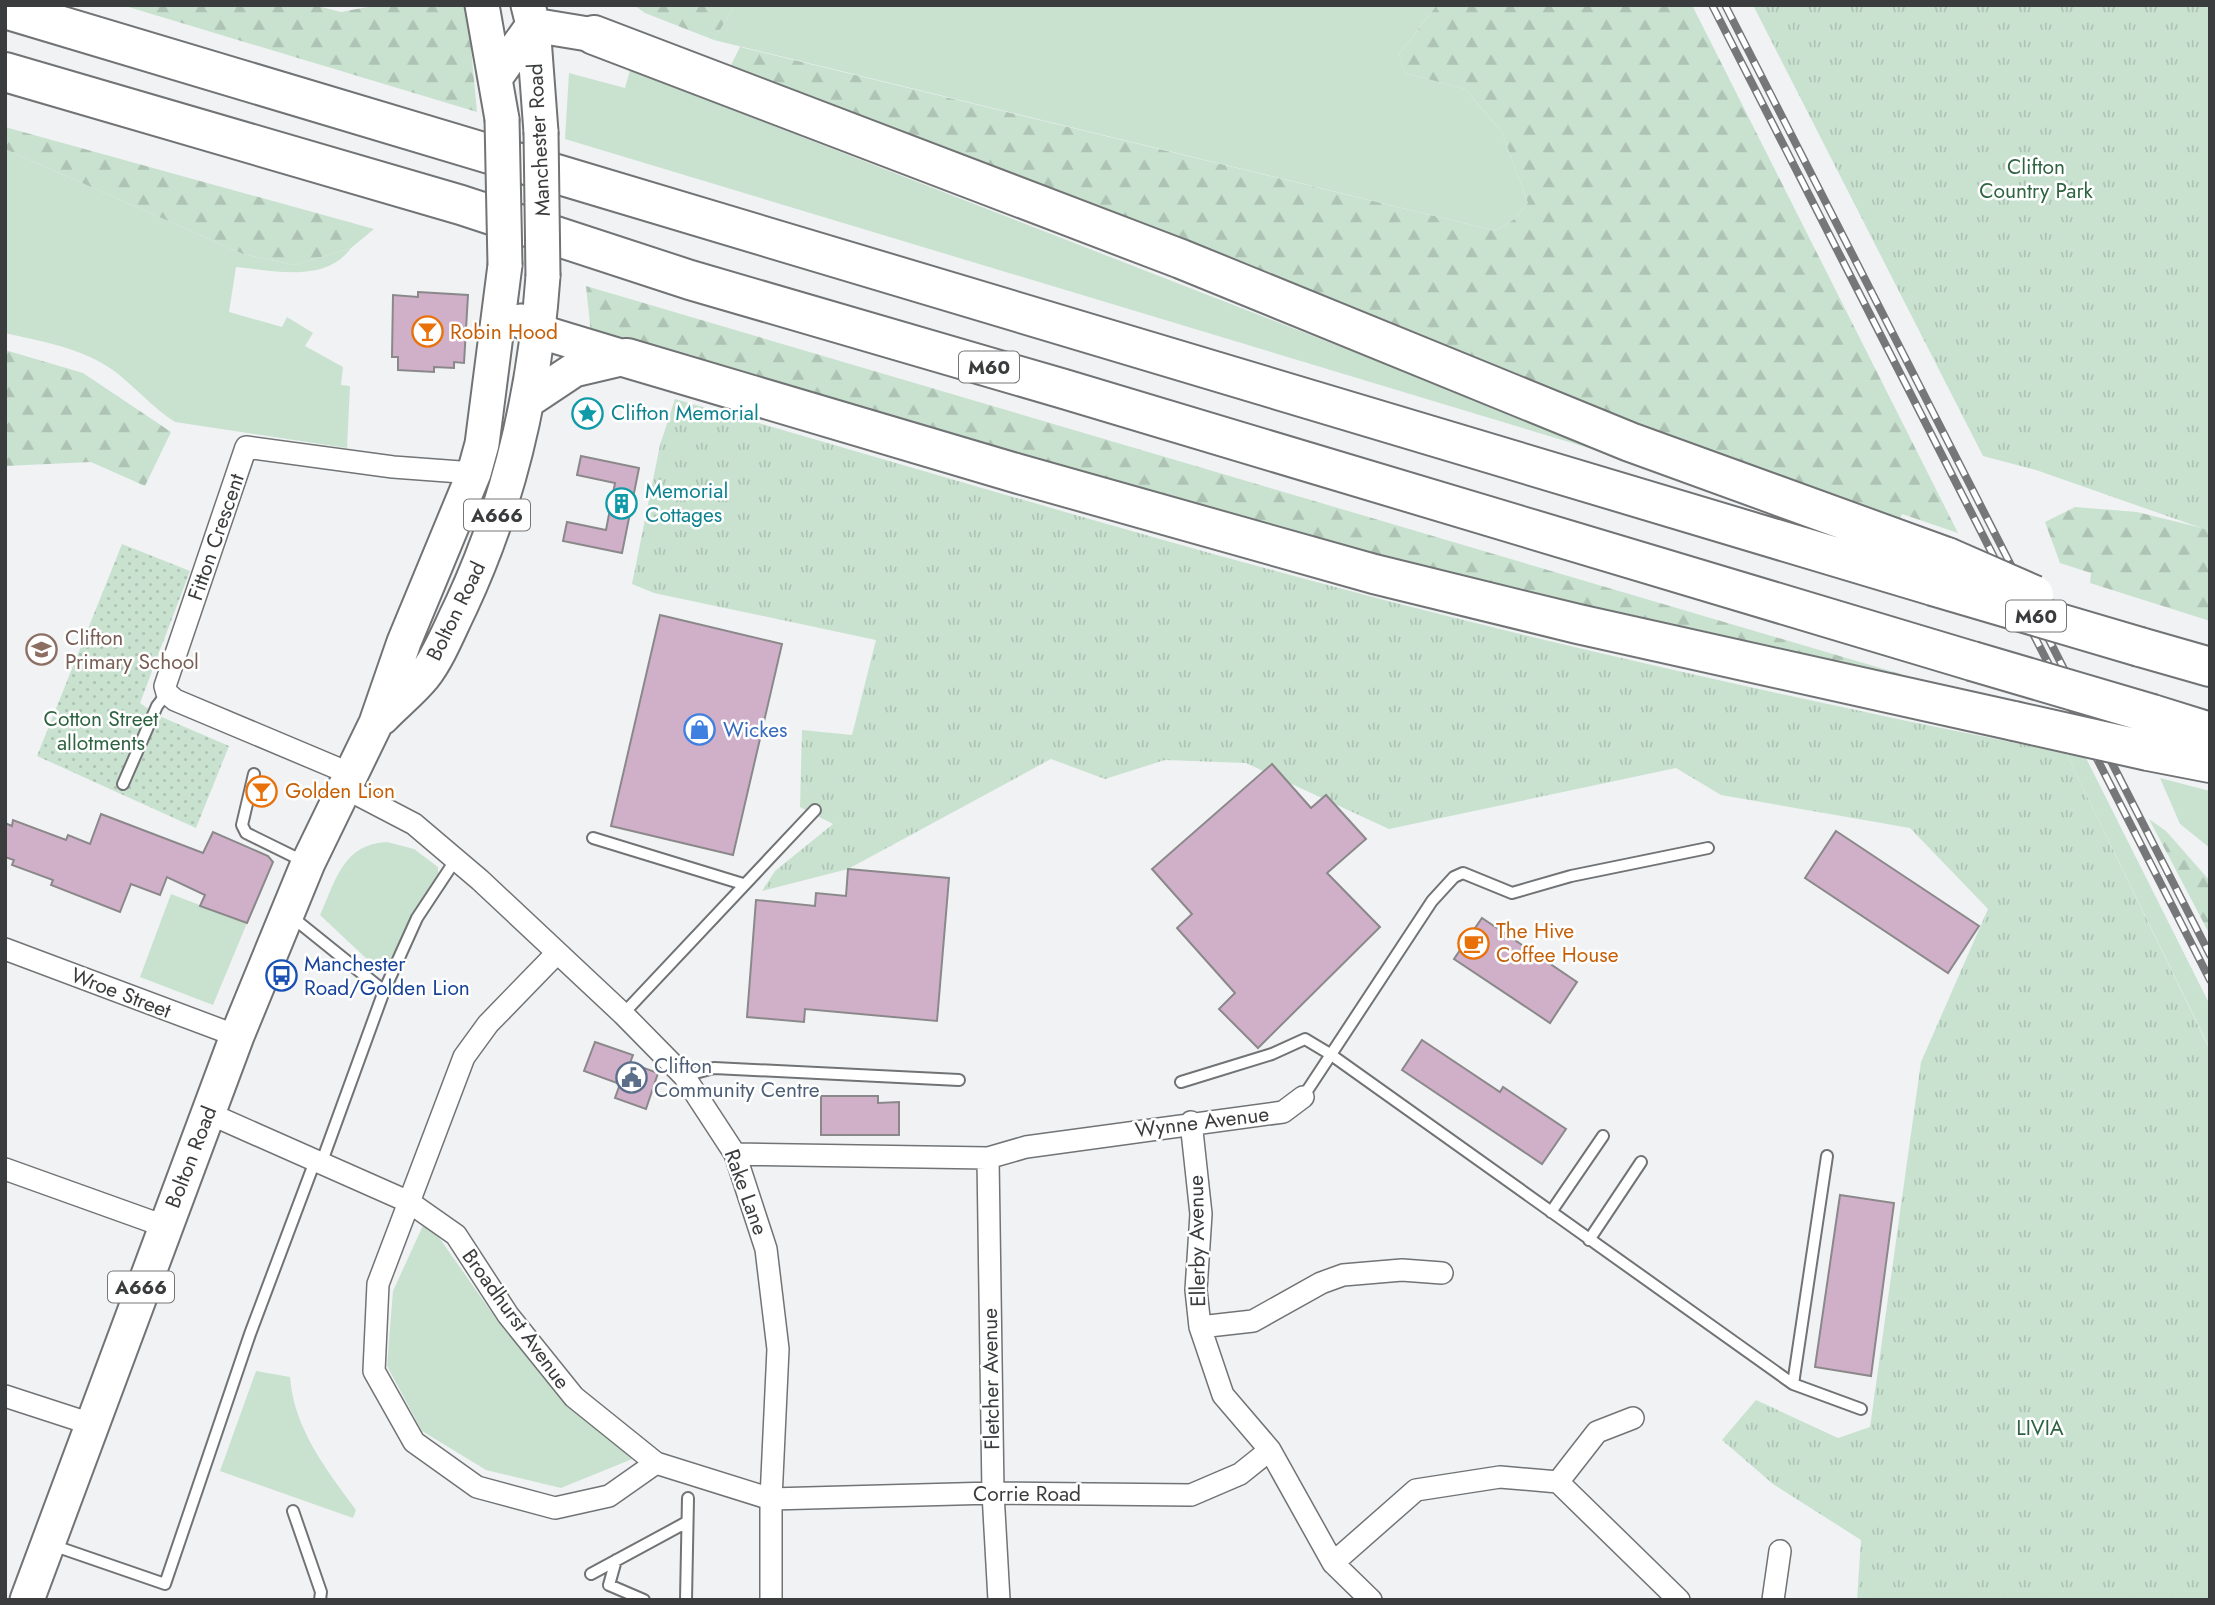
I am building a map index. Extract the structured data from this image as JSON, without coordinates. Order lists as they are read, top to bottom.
{
  "streets": {
    "highway": ["M60"],
    "main road": ["Manchester Road", "A666", "Bolton Road"],
    "street": [
      "Fitton Crescent",
      "Wroe Street",
      "Wynne Avenue",
      "Rake Lane",
      "Ellerby Avenue",
      "Broadhurst Avenue",
      "Fletcher Avenue",
      "Corrie Road"
    ]
  },
  "crossings": [
    ["Manchester Road", "Bolton Road"],
    ["Fitton Crescent", "Bolton Road"],
    ["Bolton Road", "Wroe Street"],
    ["Bolton Road", "Rake Lane"],
    ["Bolton Road", "Broadhurst Avenue"],
    ["Wynne Avenue", "Rake Lane"],
    ["Wynne Avenue", "Ellerby Avenue"],
    ["Wynne Avenue", "Fletcher Avenue"],
    ["Rake Lane", "Broadhurst Avenue"],
    ["Rake Lane", "Corrie Road"],
    ["Ellerby Avenue", "Corrie Road"],
    ["Broadhurst Avenue", "Corrie Road"],
    ["Fletcher Avenue", "Corrie Road"]
  ],
  "parks": ["Clifton Country Park", "Cotton Street allotments", "LIVIA"],
  "places": {
    "bar": ["Robin Hood", "Golden Lion"],
    "place": ["Clifton Memorial"],
    "building": ["Memorial Cottages"],
    "school or university": ["Clifton Primary School"],
    "shop": ["Wickes"],
    "cafe": ["The Hive Coffee House"],
    "bus stop": ["Manchester Road/Golden Lion"],
    "public building": ["Clifton Community Centre"]
  }
}
